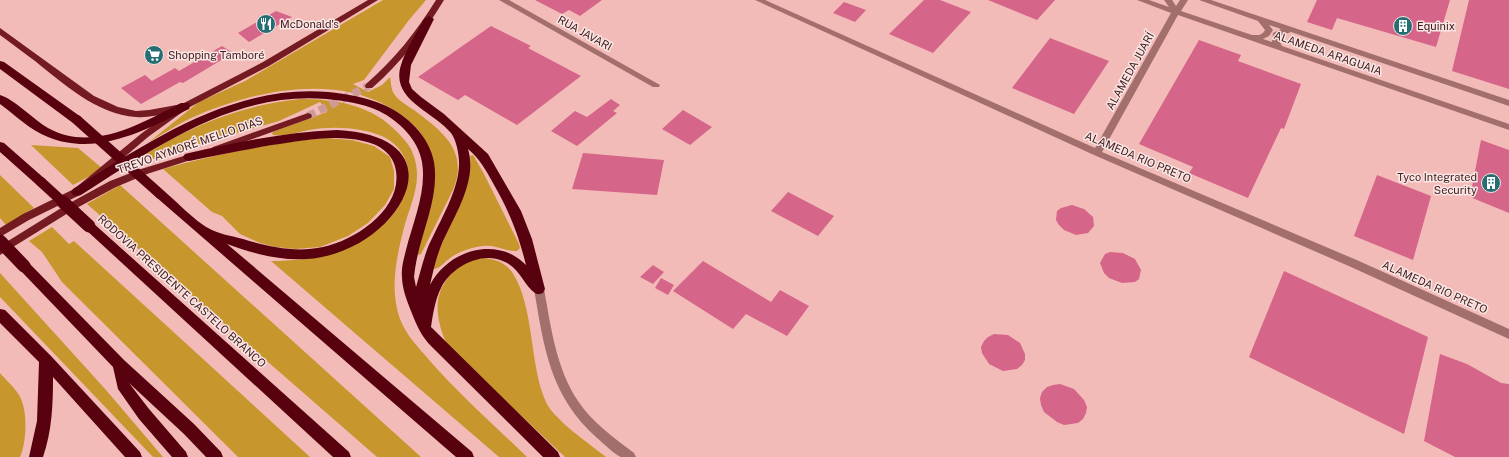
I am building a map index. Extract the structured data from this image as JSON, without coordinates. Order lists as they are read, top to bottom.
{
  "streets": {
    "highway": ["RODOVIA PRESIDENTE CASTELO BRANCO"],
    "main road": ["TREVO AYMORÉ MELLO DIAS"],
    "street": [
      "RUA JAVARI",
      "ALAMEDA ARAGUAIA",
      "ALAMEDA JUARÍ",
      "ALAMEDA RIO PRETO"
    ]
  },
  "crossings": [
    ["ALAMEDA ARAGUAIA", "ALAMEDA JUARÍ"],
    ["ALAMEDA JUARÍ", "ALAMEDA RIO PRETO"]
  ],
  "places": {
    "restaurant": ["McDonald's"],
    "building": ["Equinix", "Tyco Integrated Security"],
    "supermarket": ["Shopping Tamboré"]
  }
}
